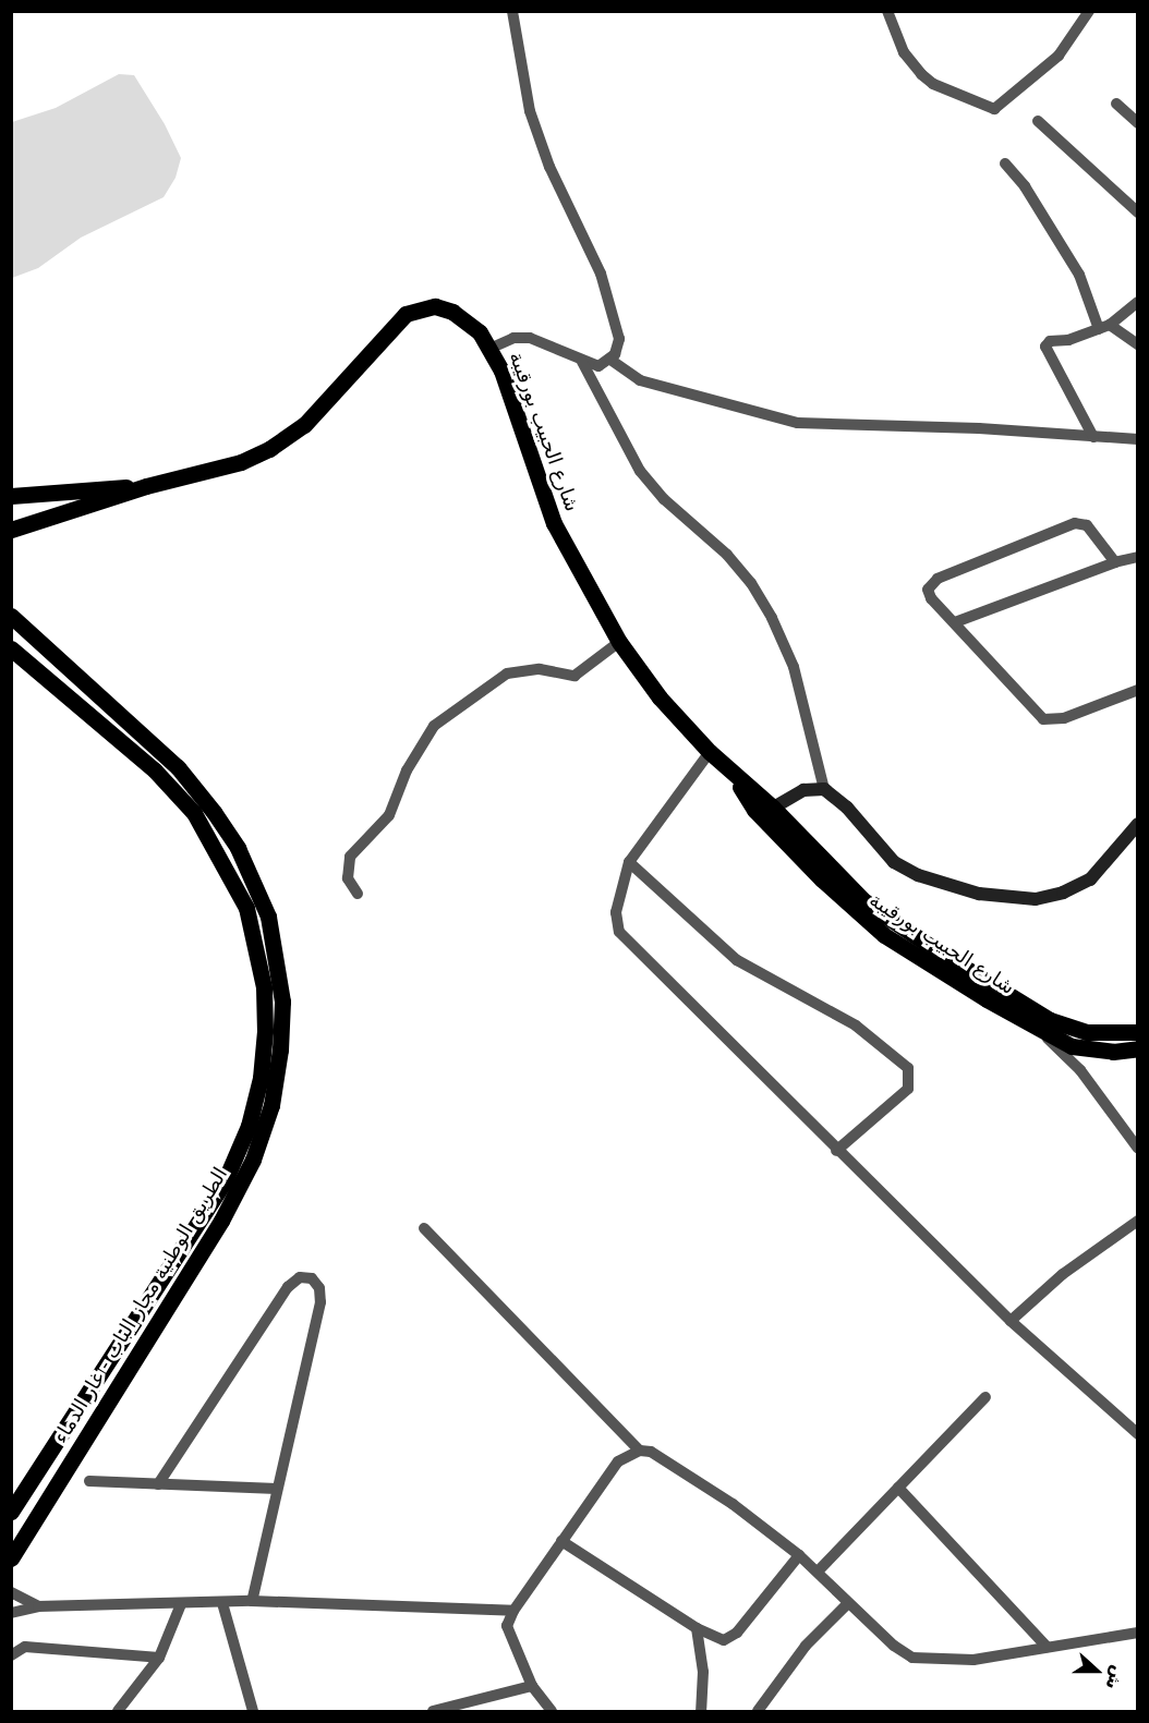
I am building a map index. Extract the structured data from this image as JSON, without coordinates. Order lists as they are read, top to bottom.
{
  "streets": {
    "main road": ["شارع الحبيب بورقيبة", "الطريق الوطنية مجاز الباب - غار الدماء"]
  },
  "north": "right"
}
